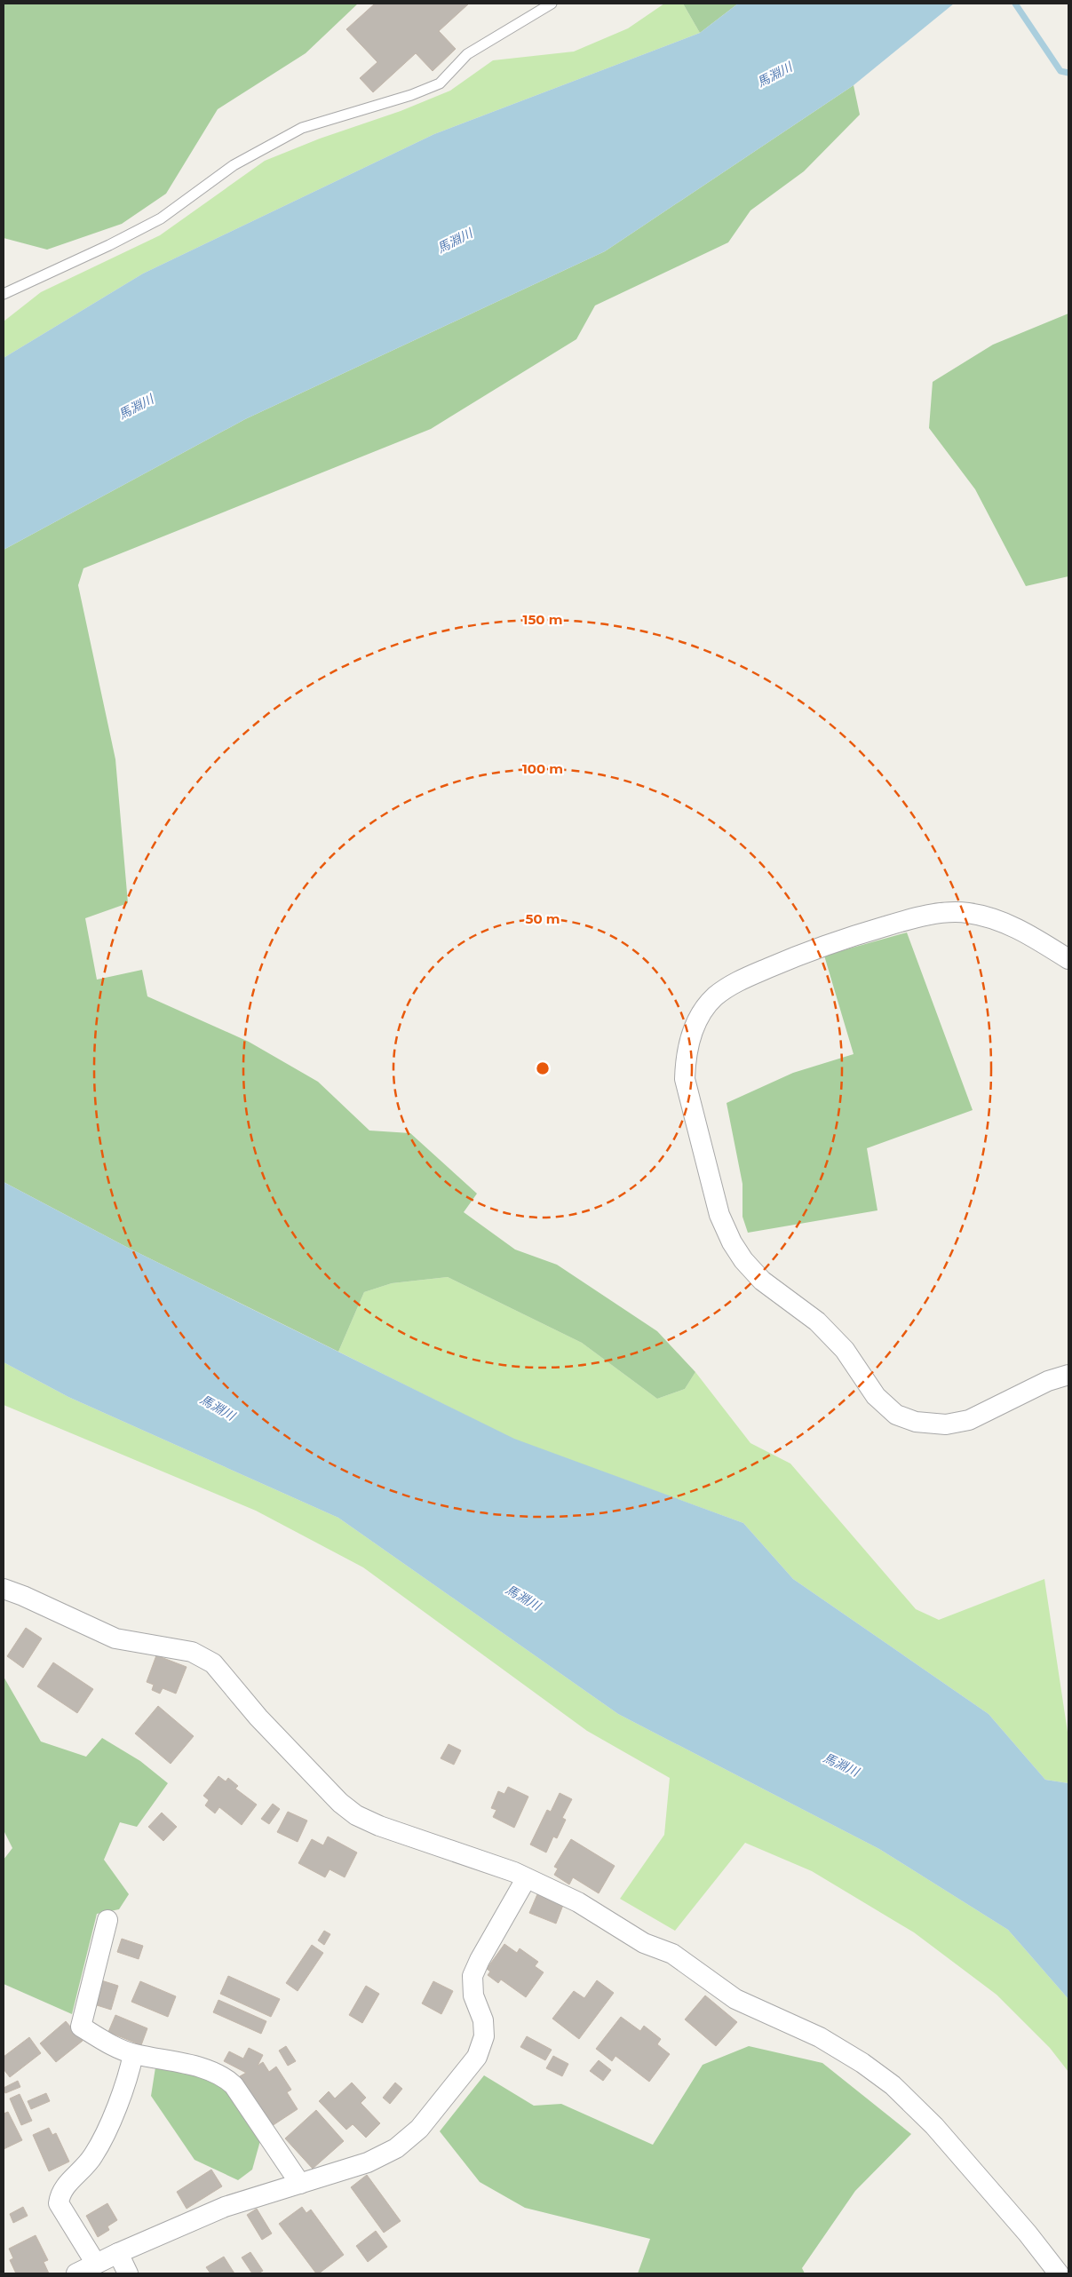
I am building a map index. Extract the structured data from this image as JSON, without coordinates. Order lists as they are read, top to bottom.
{
  "water": ["馬淵川"],
  "rings": ["150 m", "100 m", "50 m"]
}
